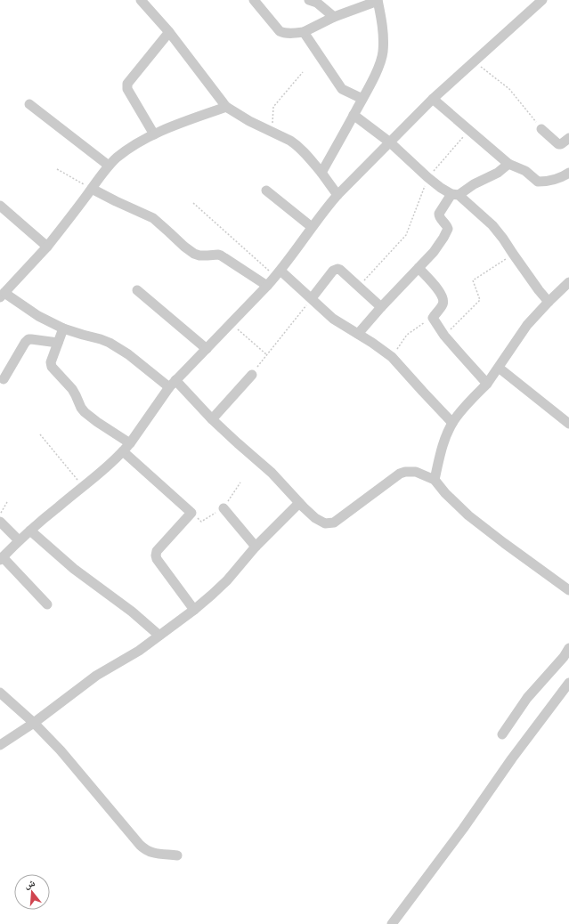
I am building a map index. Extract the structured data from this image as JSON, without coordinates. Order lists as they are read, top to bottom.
{
  "north": "top"
}
